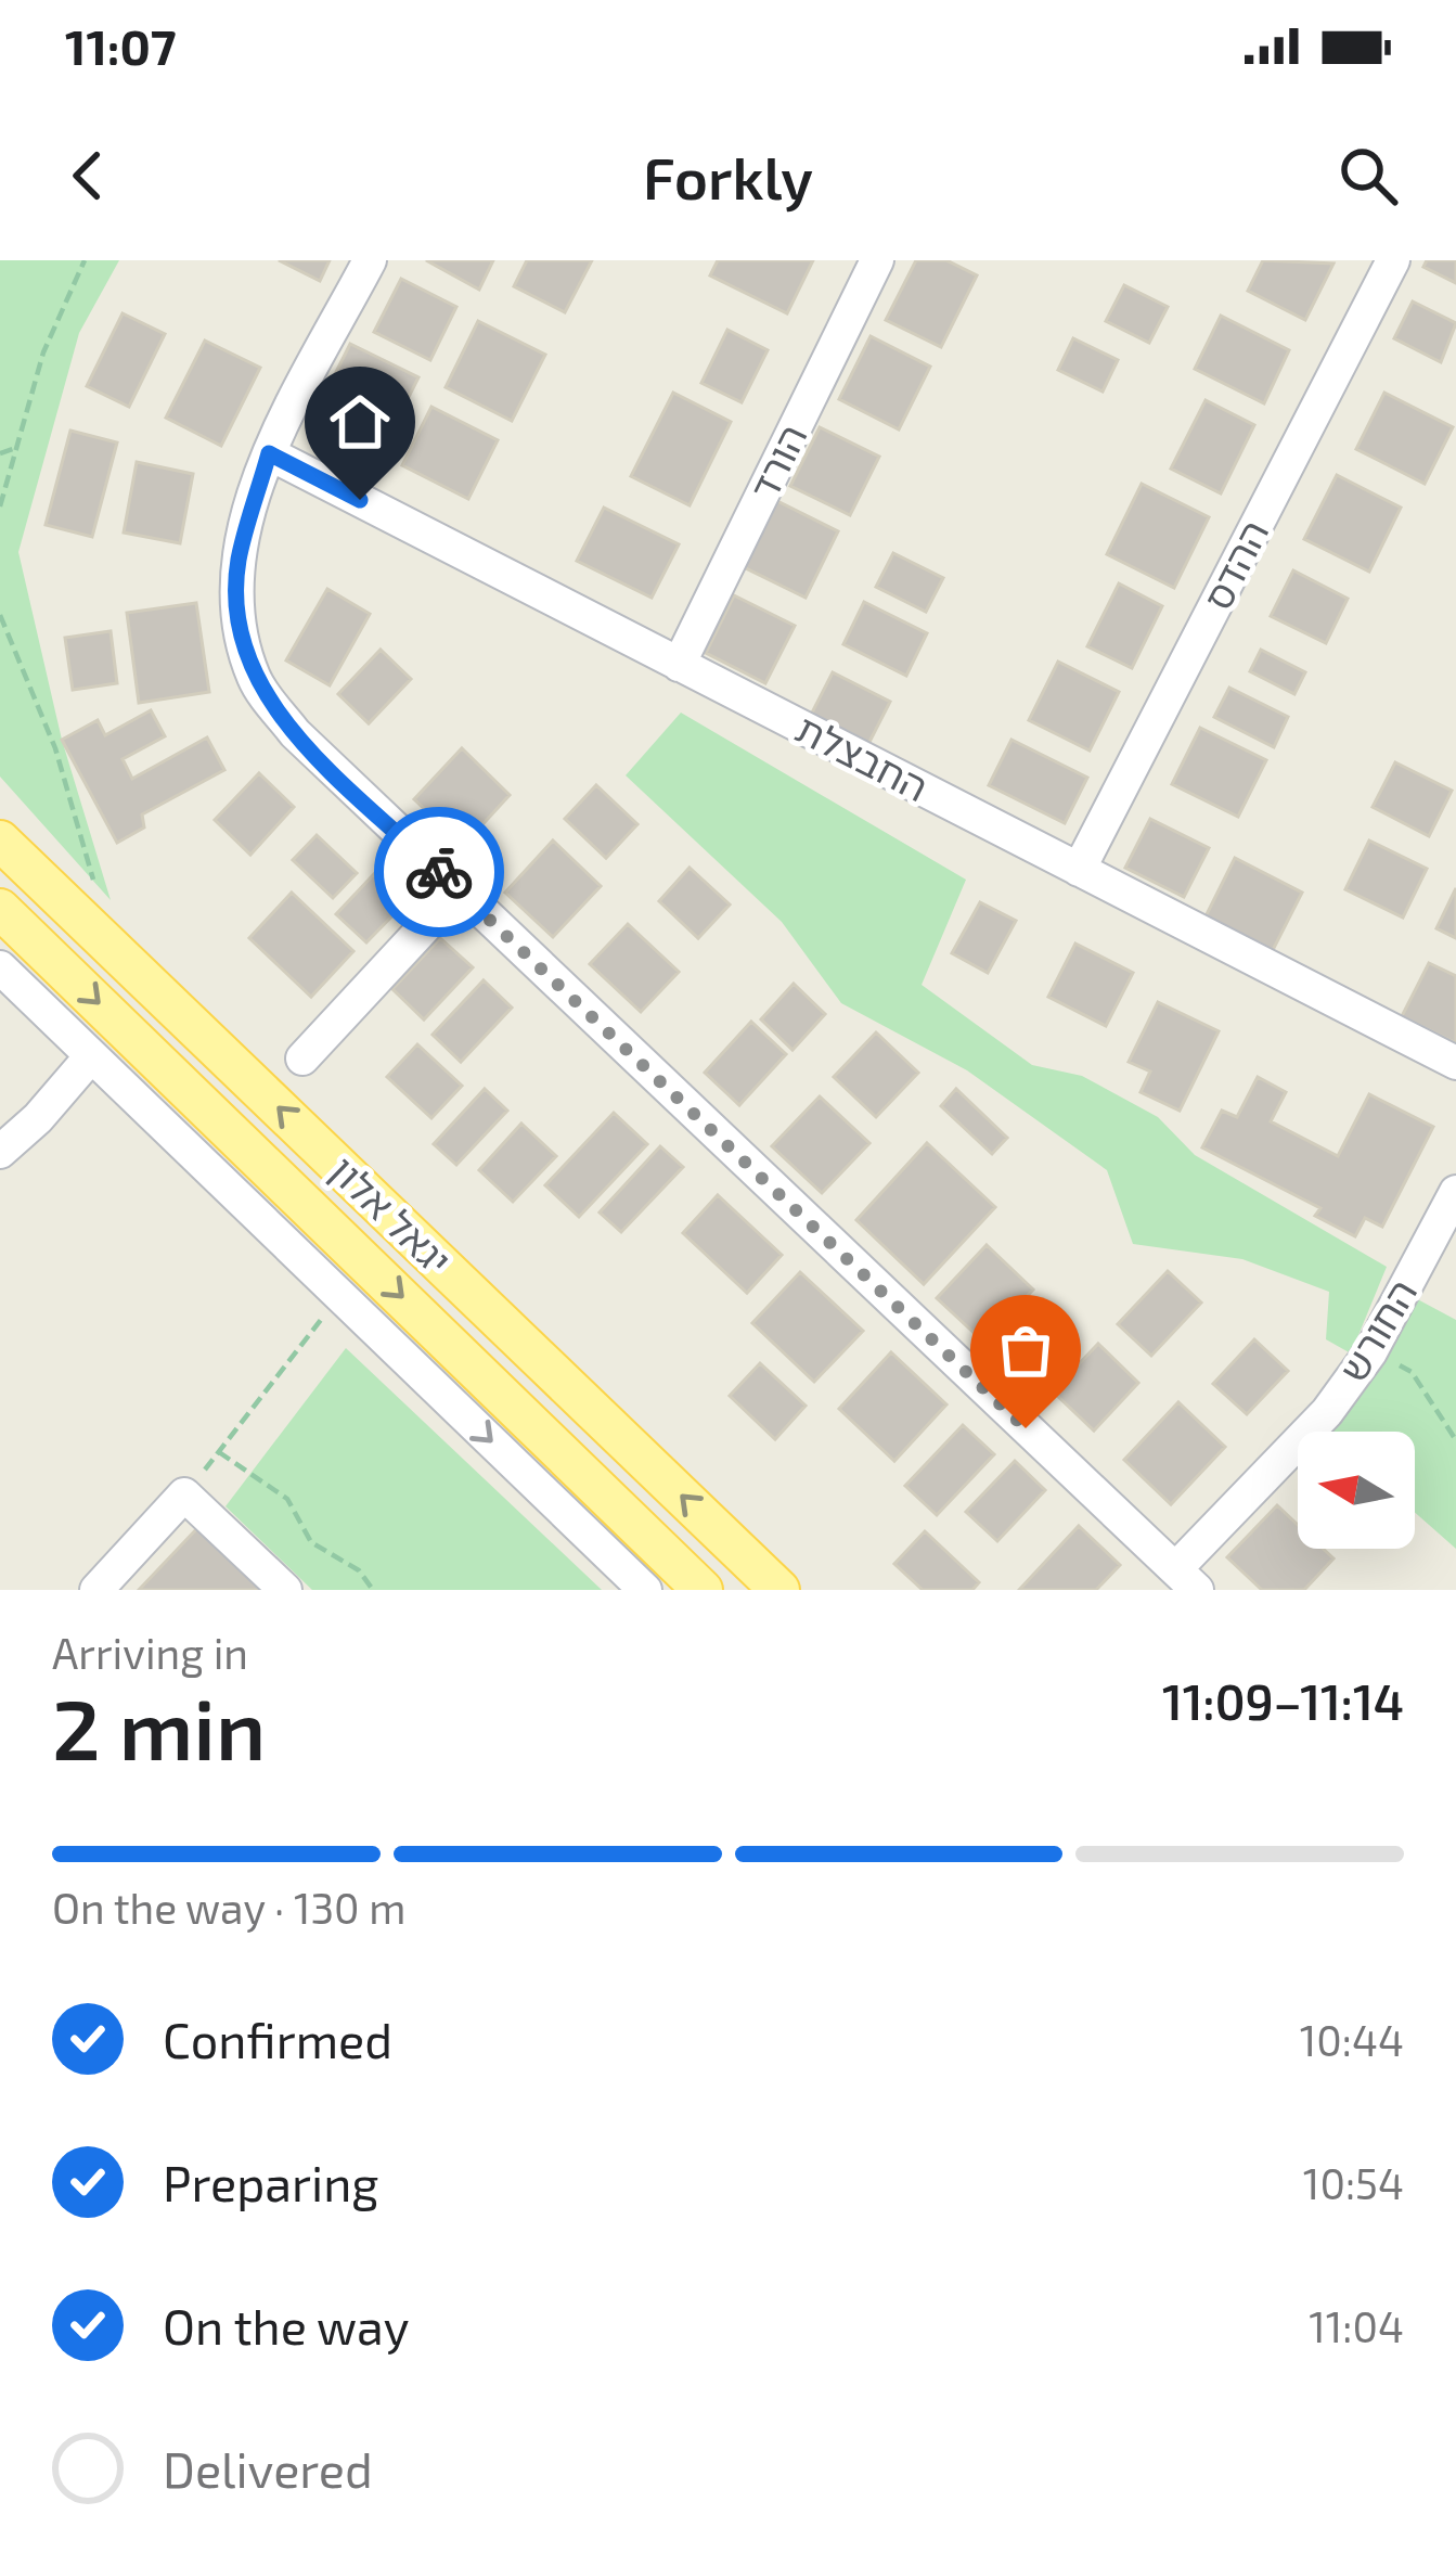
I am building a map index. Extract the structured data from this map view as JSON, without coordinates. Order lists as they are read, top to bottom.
{
  "streets": {
    "main road": ["יגאל אלון"],
    "street": [
      "הורד",
      "ההדס",
      "החבצלת",
      "החורש"
    ]
  },
  "crossings": [
    ["הורד", "החבצלת"],
    ["ההדס", "החבצלת"]
  ],
  "north": "left",
  "page": {
    "status": "11:07",
    "header": "Forkly",
    "heading": ["2 min", "Arriving in", "11:09–11:14"],
    "bar": "On the way · 130 m",
    "list": [
      ["Confirmed", "10:44"],
      ["Preparing", "10:54"],
      ["On the way", "11:04"],
      "Delivered"
    ]
  }
}
